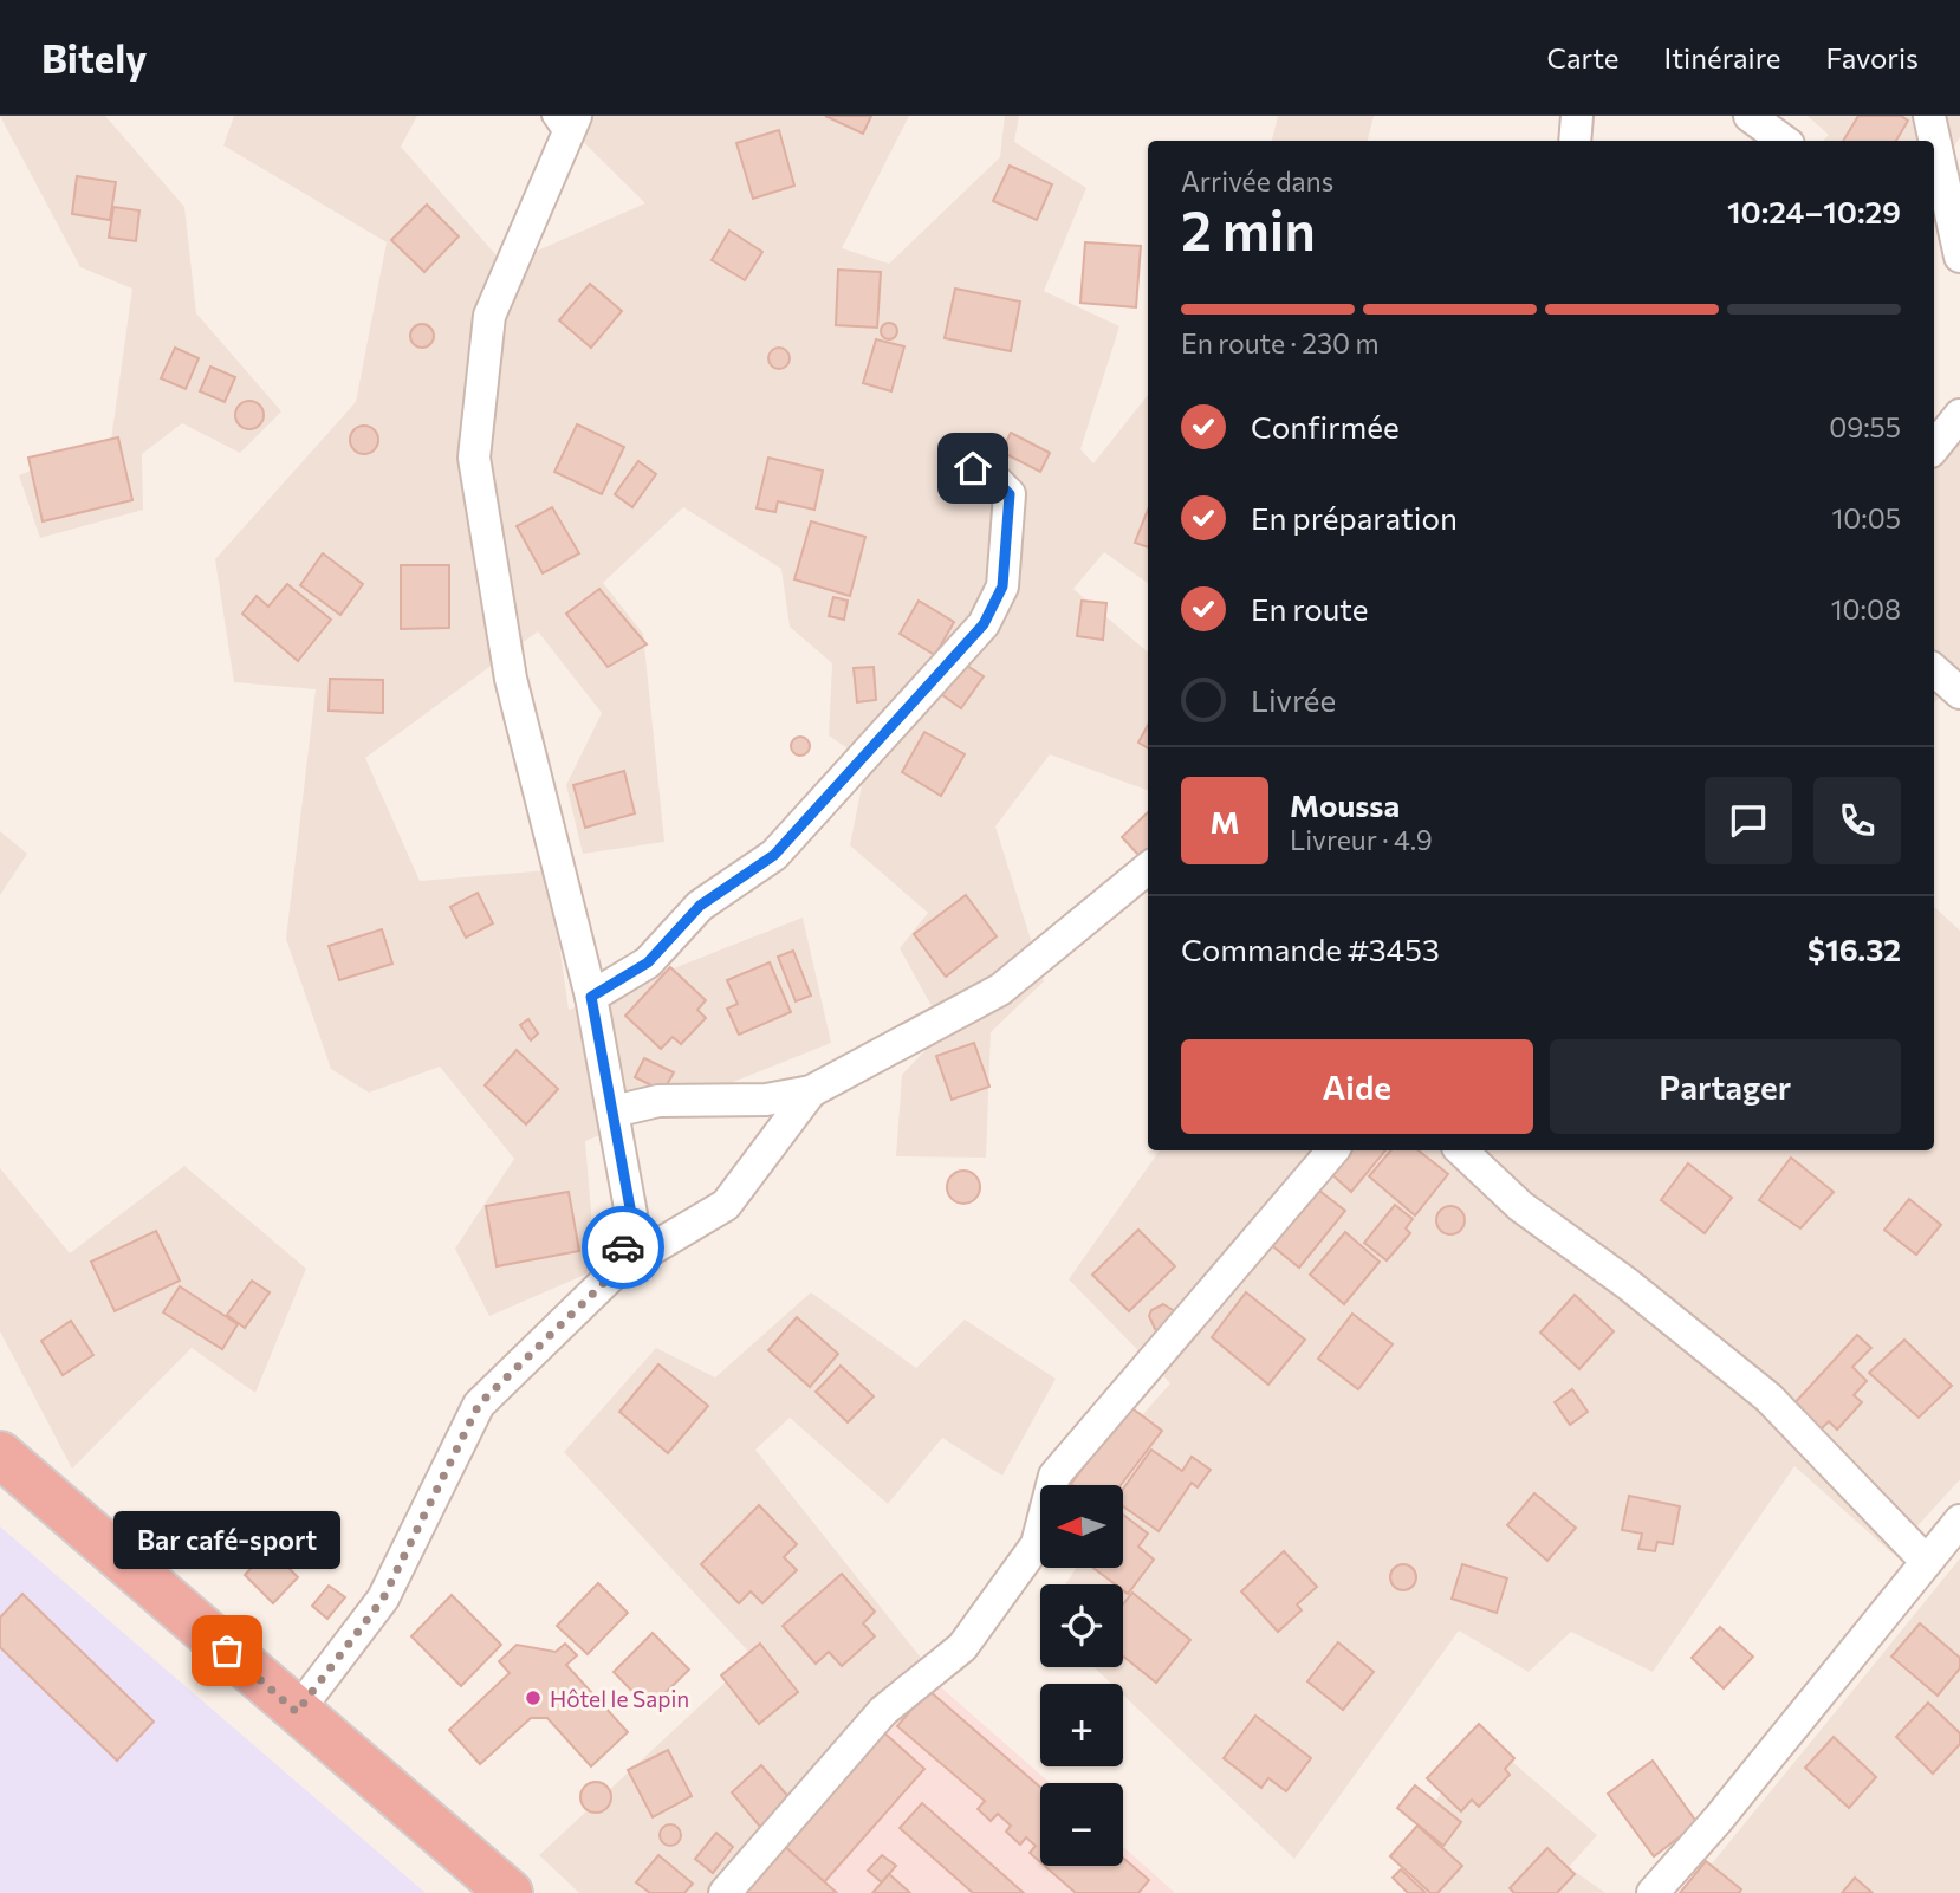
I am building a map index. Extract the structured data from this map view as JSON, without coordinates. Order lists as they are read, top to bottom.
{
  "places": ["Bar café-sport", "Hôtel le Sapin"],
  "north": "left",
  "page": {
    "header": "Bitely",
    "nav": ["Carte", "Itinéraire", "Favoris"],
    "heading": ["2 min", "Arrivée dans", "10:24–10:29"],
    "panel": [
      "Moussa",
      "Livreur · 4.9",
      "Commande #3453",
      "$16.32"
    ],
    "bar": "En route · 230 m",
    "list": [
      ["Confirmée", "09:55"],
      ["En préparation", "10:05"],
      ["En route", "10:08"],
      "Livrée"
    ],
    "round": "M",
    "buttons": ["Aide", "Partager"],
    "map_buttons": ["+", "−"],
    "bubble": "Bar café-sport"
  }
}
